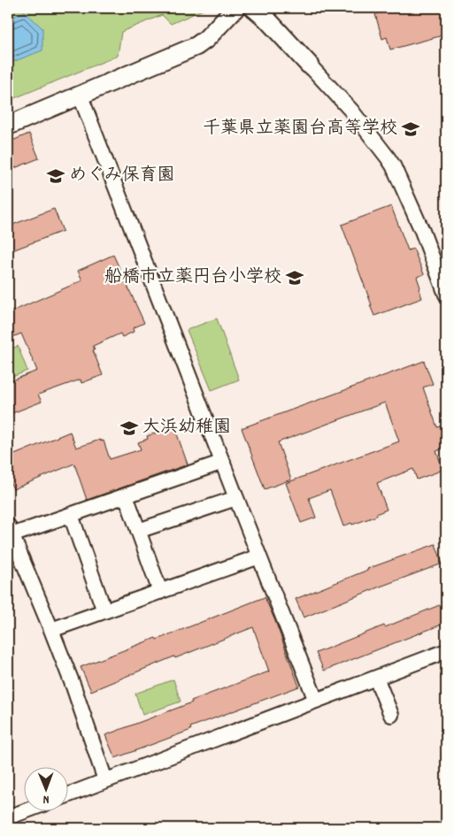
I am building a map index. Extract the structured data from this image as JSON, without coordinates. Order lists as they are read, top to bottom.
{
  "places": {
    "school or university": [
      "千葉県立薬園台高等学校",
      "めぐみ保育園",
      "船橋市立薬円台小学校",
      "大浜幼稚園"
    ]
  },
  "north": "bottom"
}
